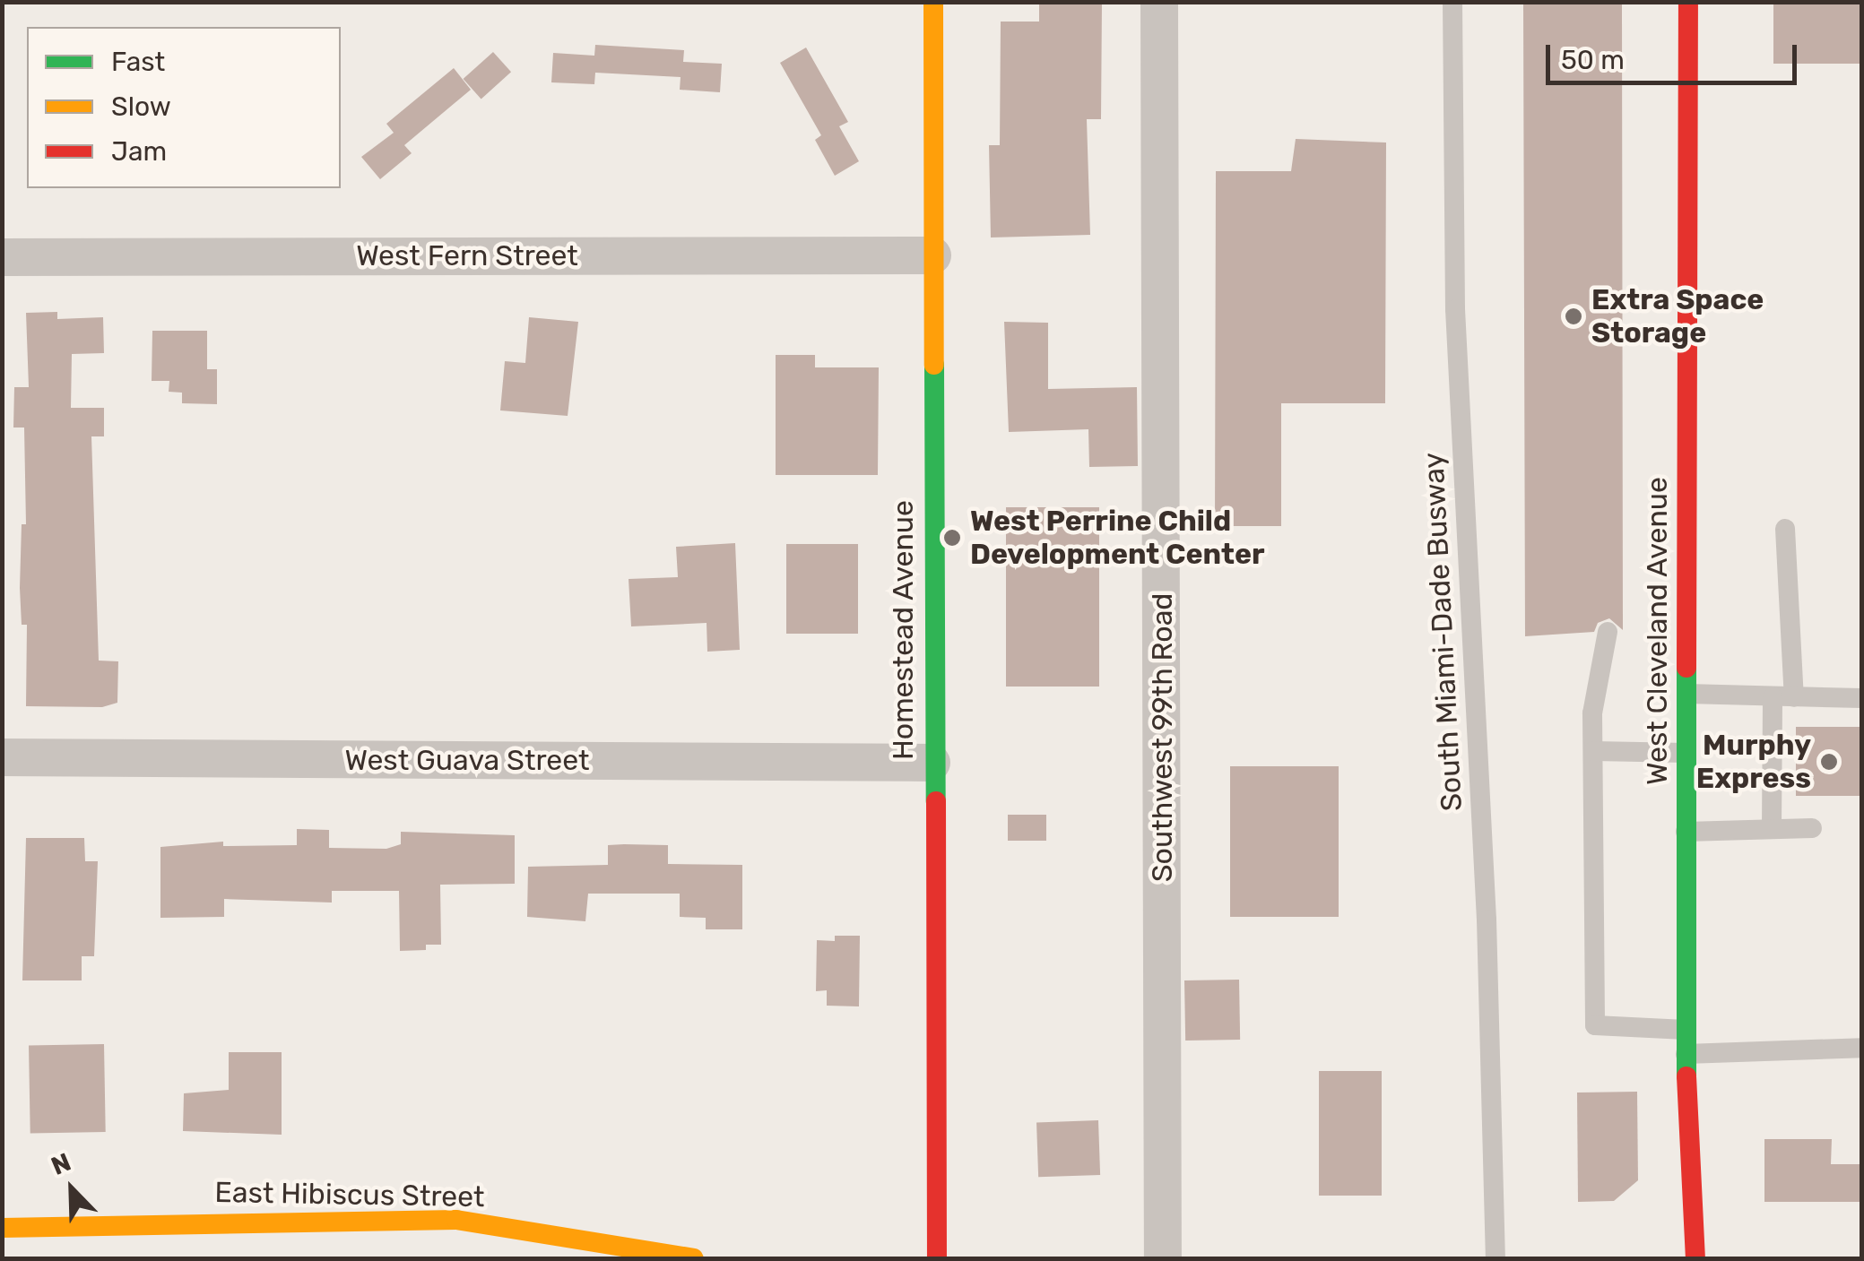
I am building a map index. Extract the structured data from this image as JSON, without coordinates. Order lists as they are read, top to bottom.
{
  "streets": {
    "street": [
      "West Fern Street",
      "Homestead Avenue",
      "West Cleveland Avenue",
      "Southwest 99th Road",
      "West Guava Street",
      "East Hibiscus Street"
    ],
    "lane": ["South Miami-Dade Busway"]
  },
  "crossings": [
    ["West Fern Street", "Homestead Avenue"],
    ["Homestead Avenue", "West Guava Street"]
  ],
  "places": ["Extra Space Storage", "West Perrine Child Development Center", "Murphy Express"],
  "legend": ["Fast", "Slow", "Jam"],
  "scale_bar": "50 m",
  "north": "top left"
}
